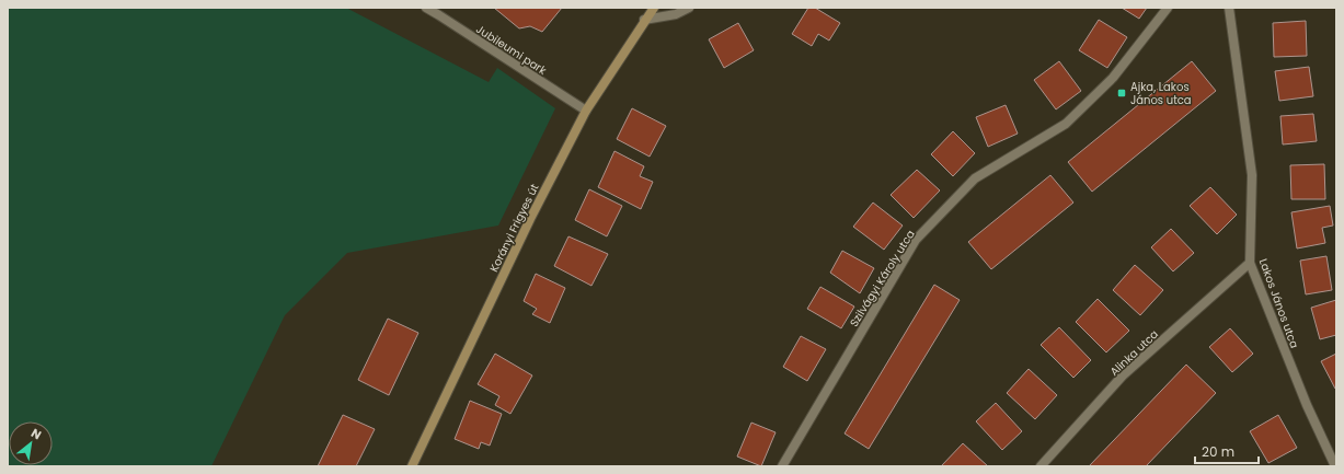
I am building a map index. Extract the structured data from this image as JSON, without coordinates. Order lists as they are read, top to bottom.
{
  "streets": {
    "main road": ["Korányi Frigyes út"],
    "street": [
      "Jubileumi park",
      "Szilvágyi Károly utca",
      "Lakos János utca",
      "Alinka utca"
    ]
  },
  "crossings": [
    ["Jubileumi park", "Korányi Frigyes út"],
    ["Lakos János utca", "Alinka utca"]
  ],
  "places": {
    "transit": ["Ajka, Lakos János utca"]
  },
  "scale_bar": "20 m",
  "north": "top right"
}
